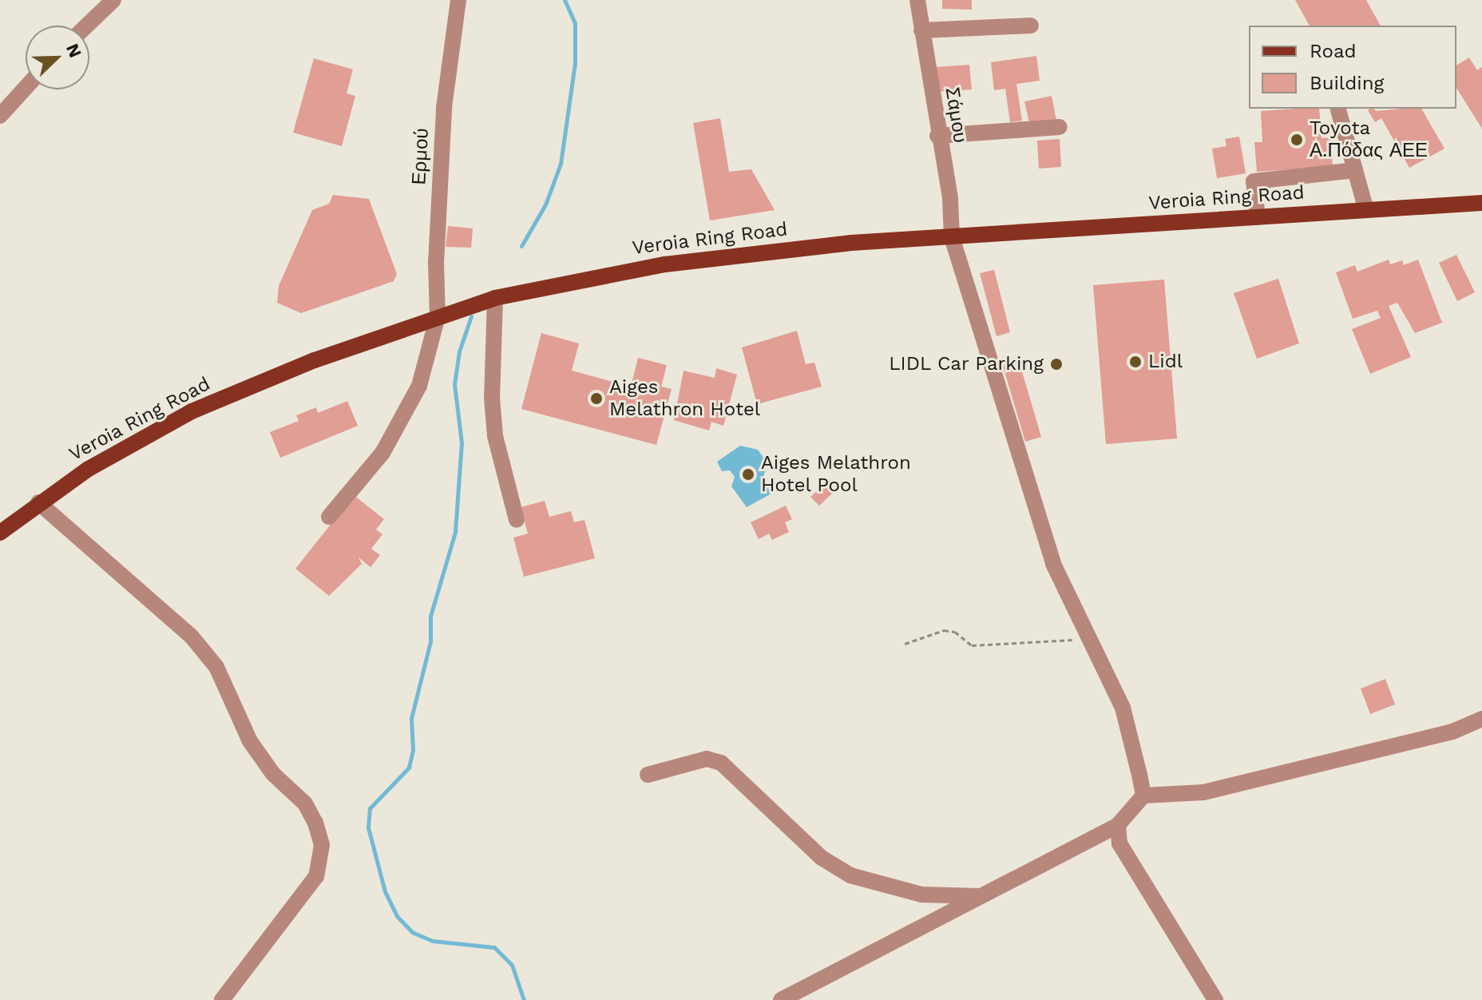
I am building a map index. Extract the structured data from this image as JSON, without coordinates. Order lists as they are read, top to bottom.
{
  "streets": {
    "main road": ["Verοia Ring Road"],
    "street": ["Σάμου", "Ερμού"]
  },
  "crossings": [
    ["Σάμου", "Verοia Ring Road"],
    ["Ερμού", "Verοia Ring Road"]
  ],
  "places": [
    "Toyota Α.Πόδας ΑΕΕ",
    "Lidl",
    "LIDL Car Parking",
    "Aiges Melathron Hotel",
    "Aiges Melathron Hotel Pool"
  ],
  "legend": ["Road", "Building"],
  "north": "top right"
}
